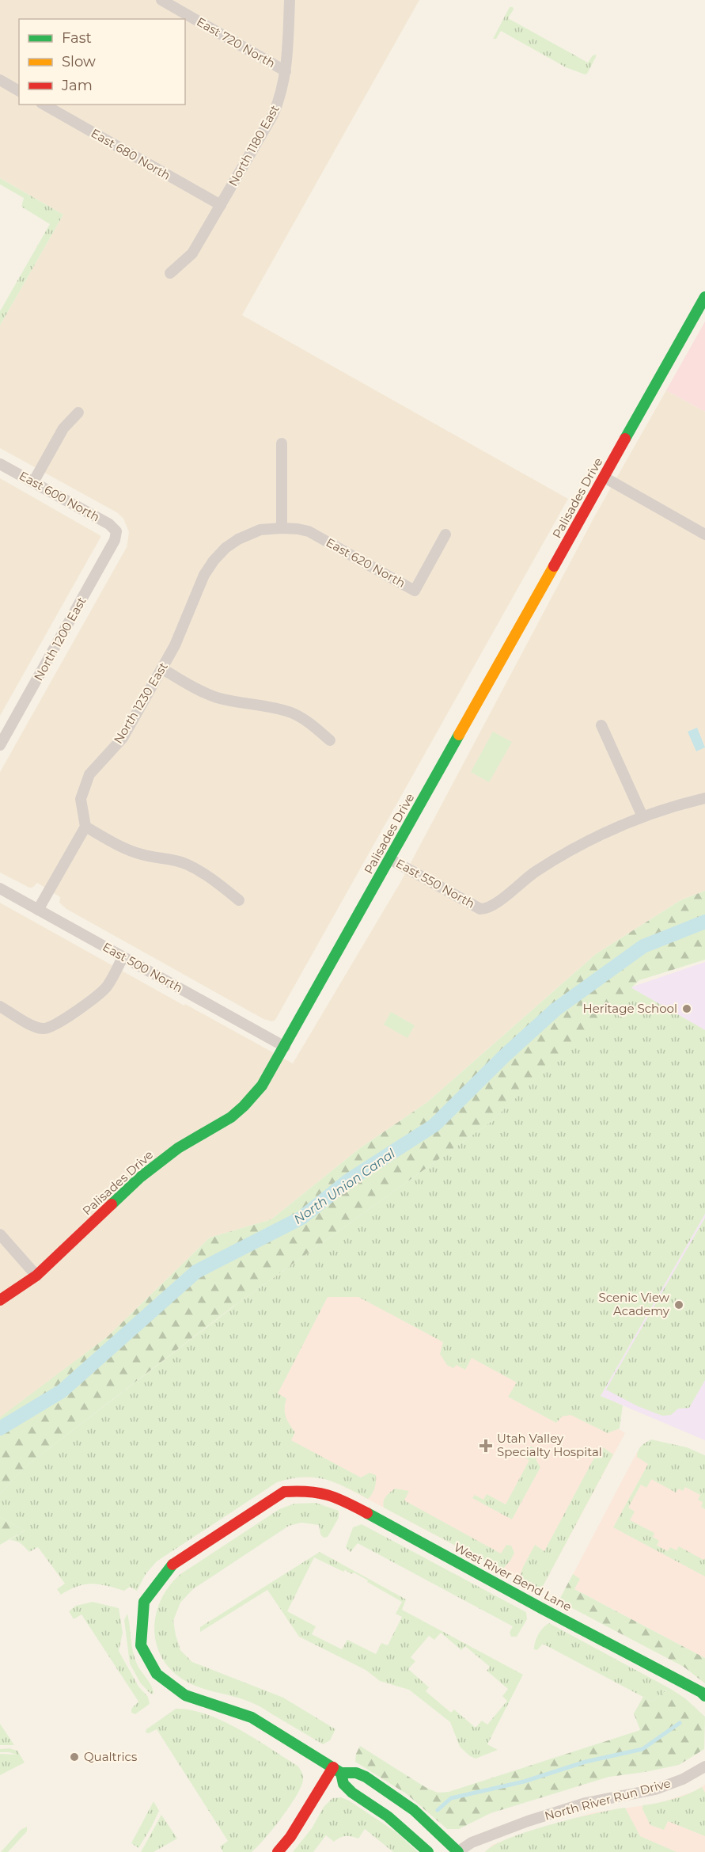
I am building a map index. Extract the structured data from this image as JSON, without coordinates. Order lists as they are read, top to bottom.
{
  "streets": {
    "street": [
      "East 720 North",
      "North 1180 East",
      "East 680 North",
      "East 600 North",
      "Palisades Drive",
      "East 620 North",
      "North 1200 East",
      "North 1230 East",
      "East 550 North",
      "East 500 North",
      "West River Bend Lane",
      "North River Run Drive"
    ]
  },
  "crossings": [
    ["East 720 North", "North 1180 East"],
    ["North 1180 East", "East 680 North"],
    ["East 600 North", "North 1200 East"],
    ["Palisades Drive", "East 550 North"],
    ["Palisades Drive", "East 500 North"],
    ["East 620 North", "North 1230 East"]
  ],
  "water": ["North Union Canal"],
  "places": {
    "other": ["Heritage School", "Scenic View Academy", "Qualtrics"],
    "health": ["Utah Valley Specialty Hospital"]
  },
  "legend": ["Fast", "Slow", "Jam"]
}
